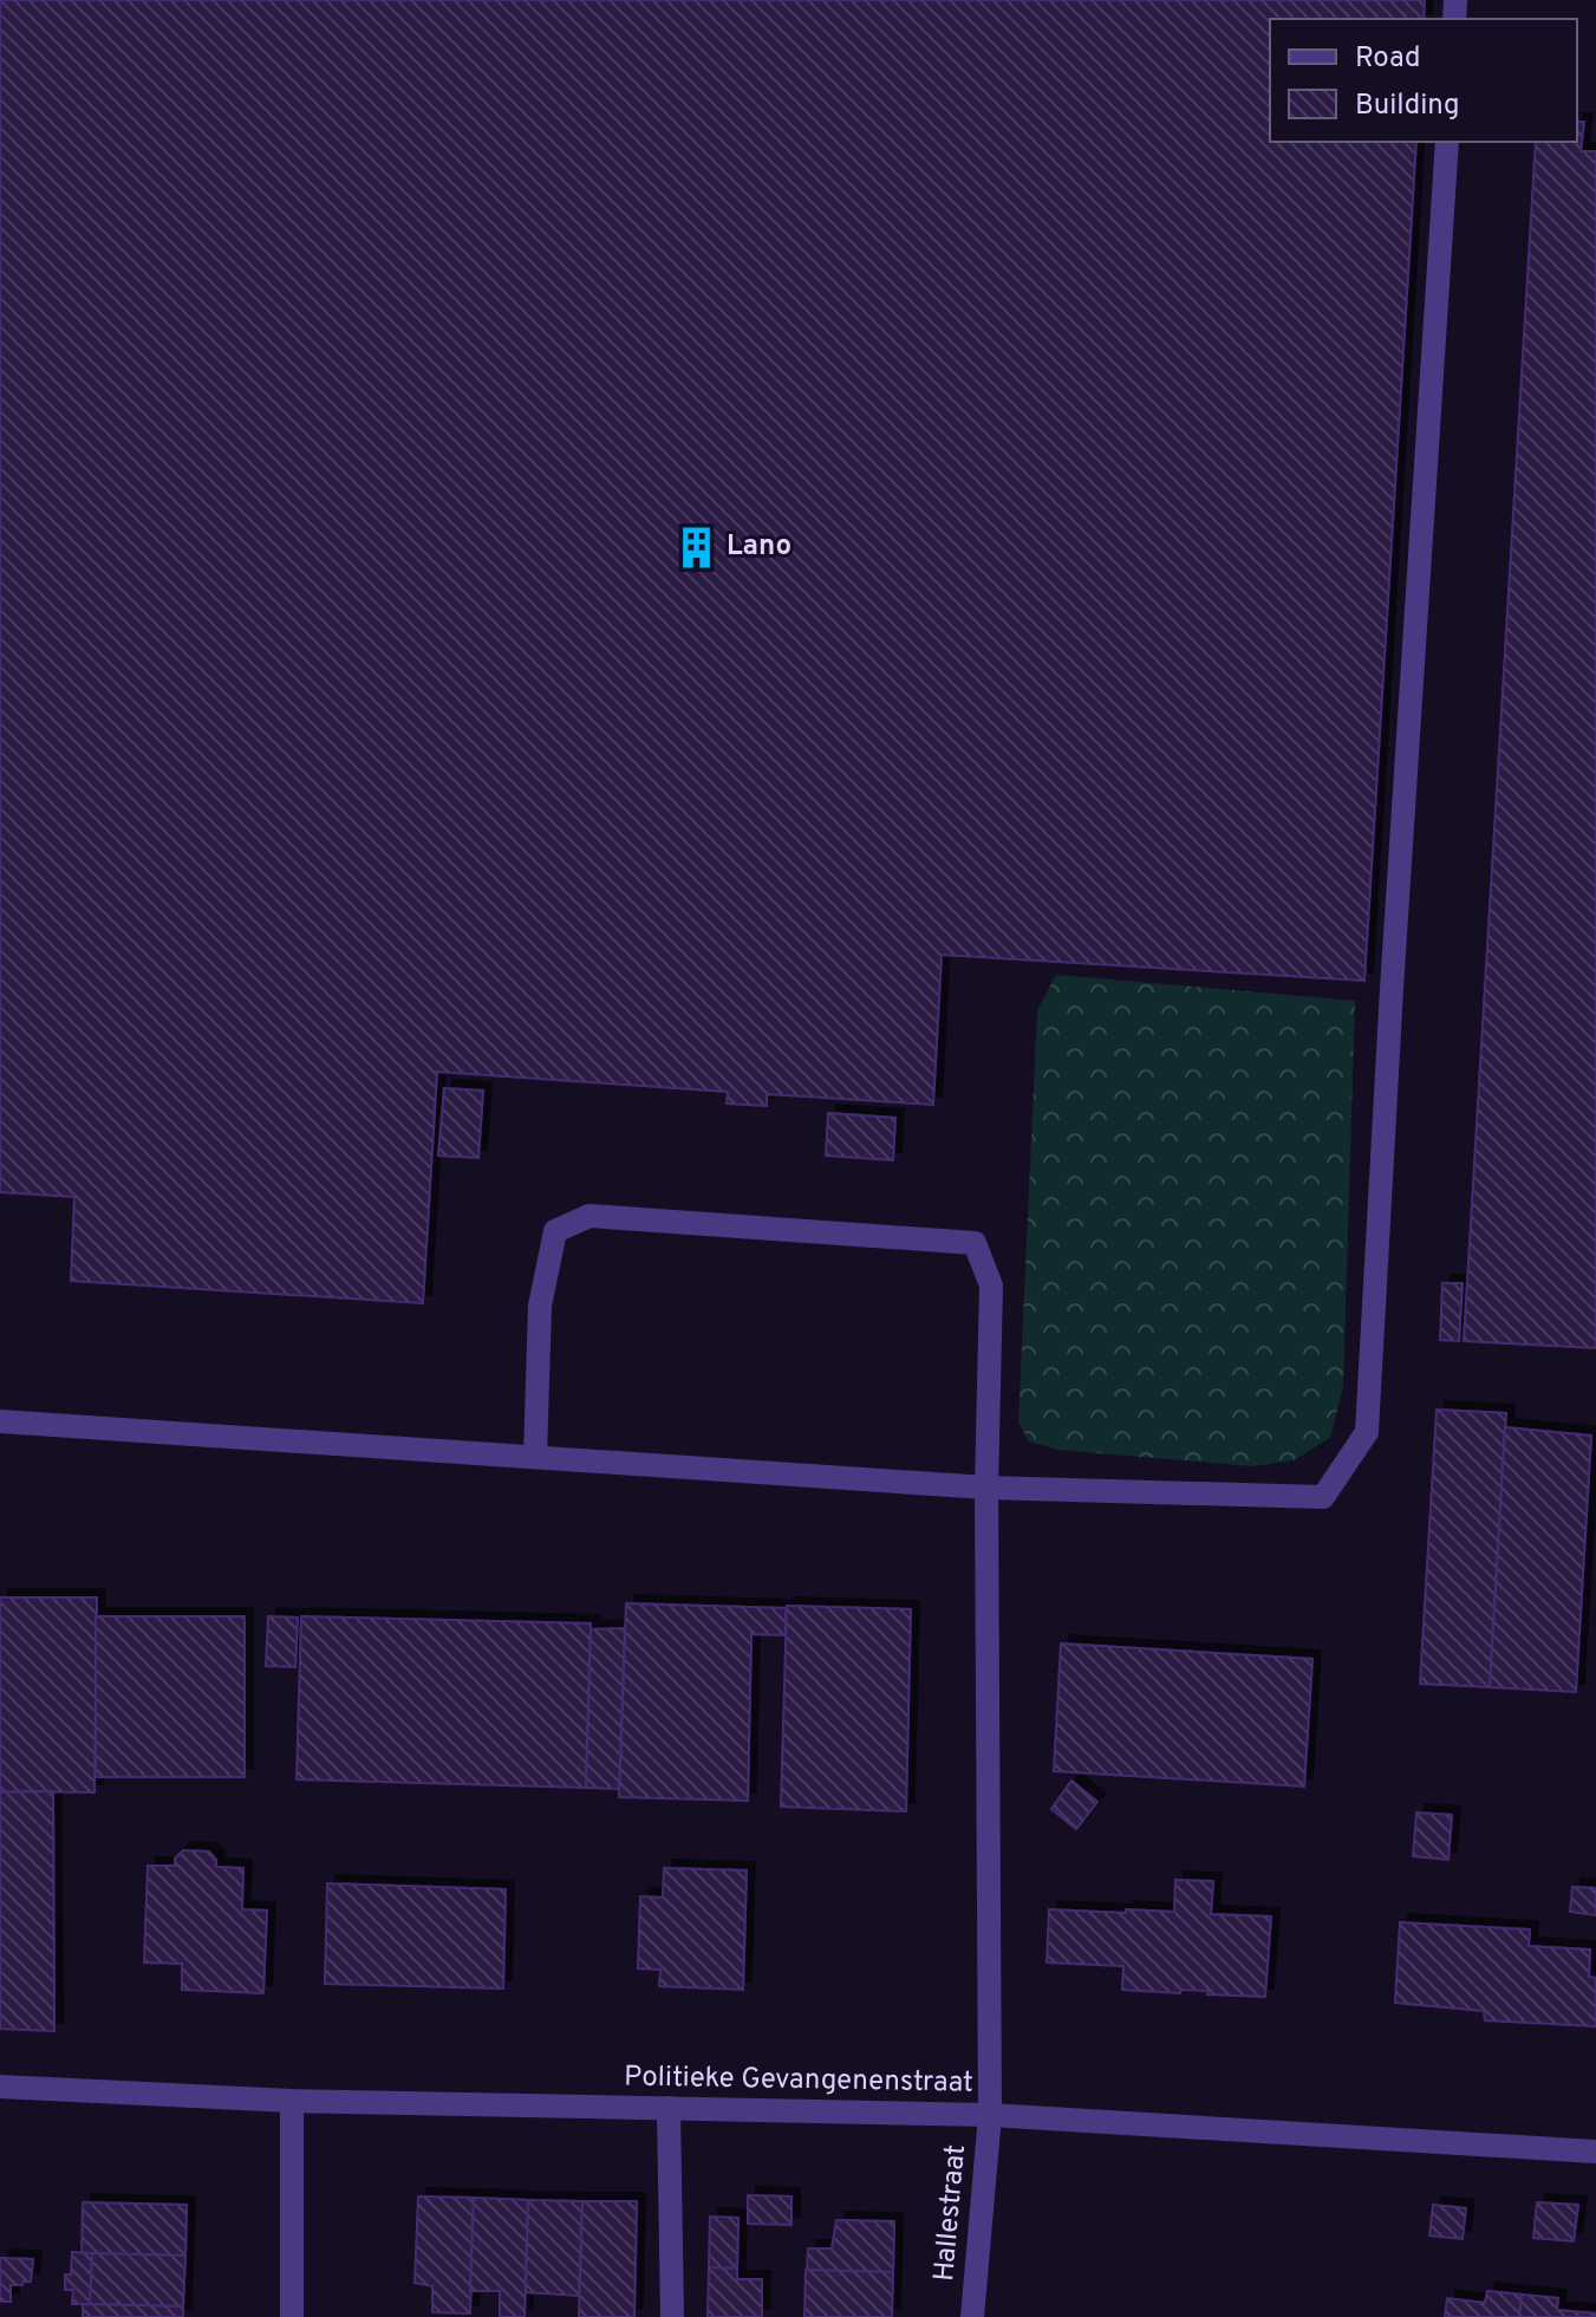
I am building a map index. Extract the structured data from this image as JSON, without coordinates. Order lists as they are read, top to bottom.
{
  "streets": {
    "street": ["Politieke Gevangenenstraat", "Hallestraat"]
  },
  "crossings": [
    ["Politieke Gevangenenstraat", "Hallestraat"]
  ],
  "places": {
    "building": ["Lano"]
  },
  "legend": ["Road", "Building"]
}
